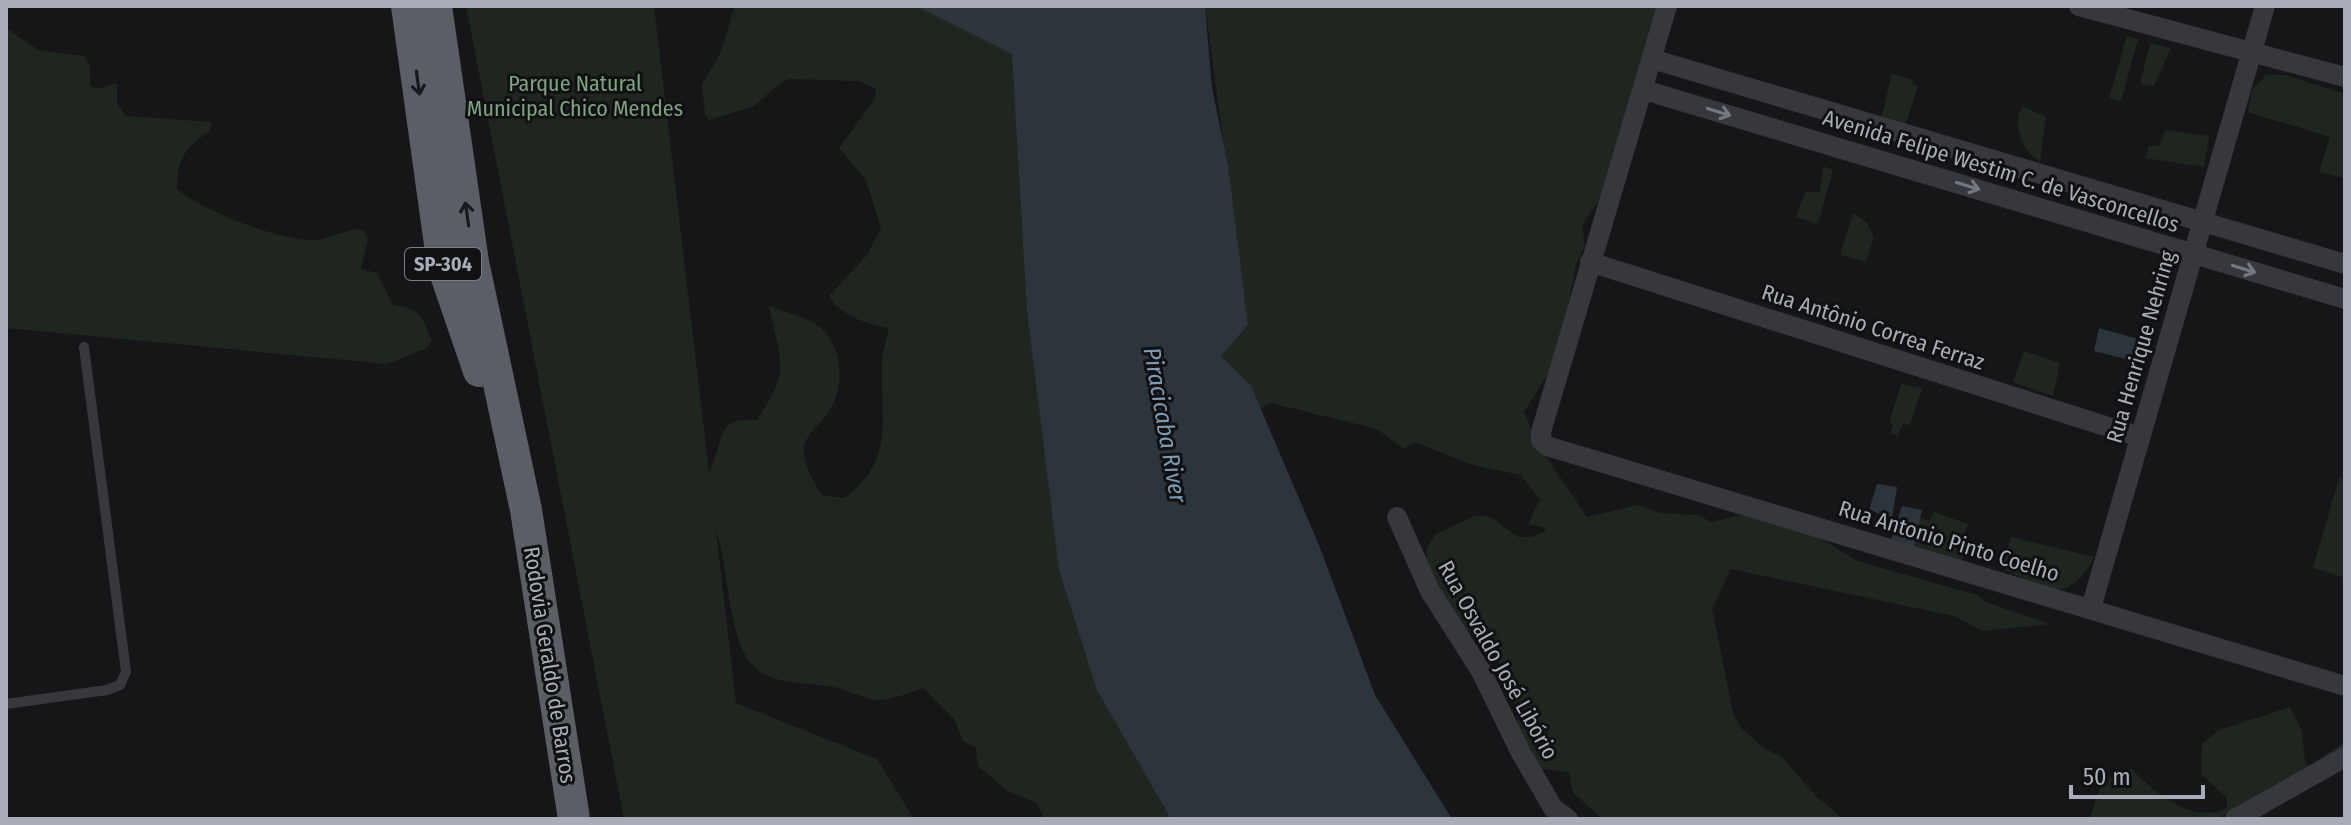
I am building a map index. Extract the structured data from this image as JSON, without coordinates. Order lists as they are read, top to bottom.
{
  "streets": {
    "highway": ["SP-304", "Rodovia Geraldo de Barros"],
    "street": [
      "Avenida Felipe Westim C. de Vasconcellos",
      "Rua Antônio Correa Ferraz",
      "Rua Henrique Nehring",
      "Rua Antonio Pinto Coelho",
      "Rua Osvaldo José Libório"
    ]
  },
  "crossings": [
    ["Avenida Felipe Westim C. de Vasconcellos", "Rua Henrique Nehring"],
    ["Rua Antônio Correa Ferraz", "Rua Henrique Nehring"],
    ["Rua Antônio Correa Ferraz", "Rua Antonio Pinto Coelho"],
    ["Rua Henrique Nehring", "Rua Antonio Pinto Coelho"]
  ],
  "water": ["Piracicaba River"],
  "parks": ["Parque Natural Municipal Chico Mendes"],
  "scale_bar": "50 m"
}
